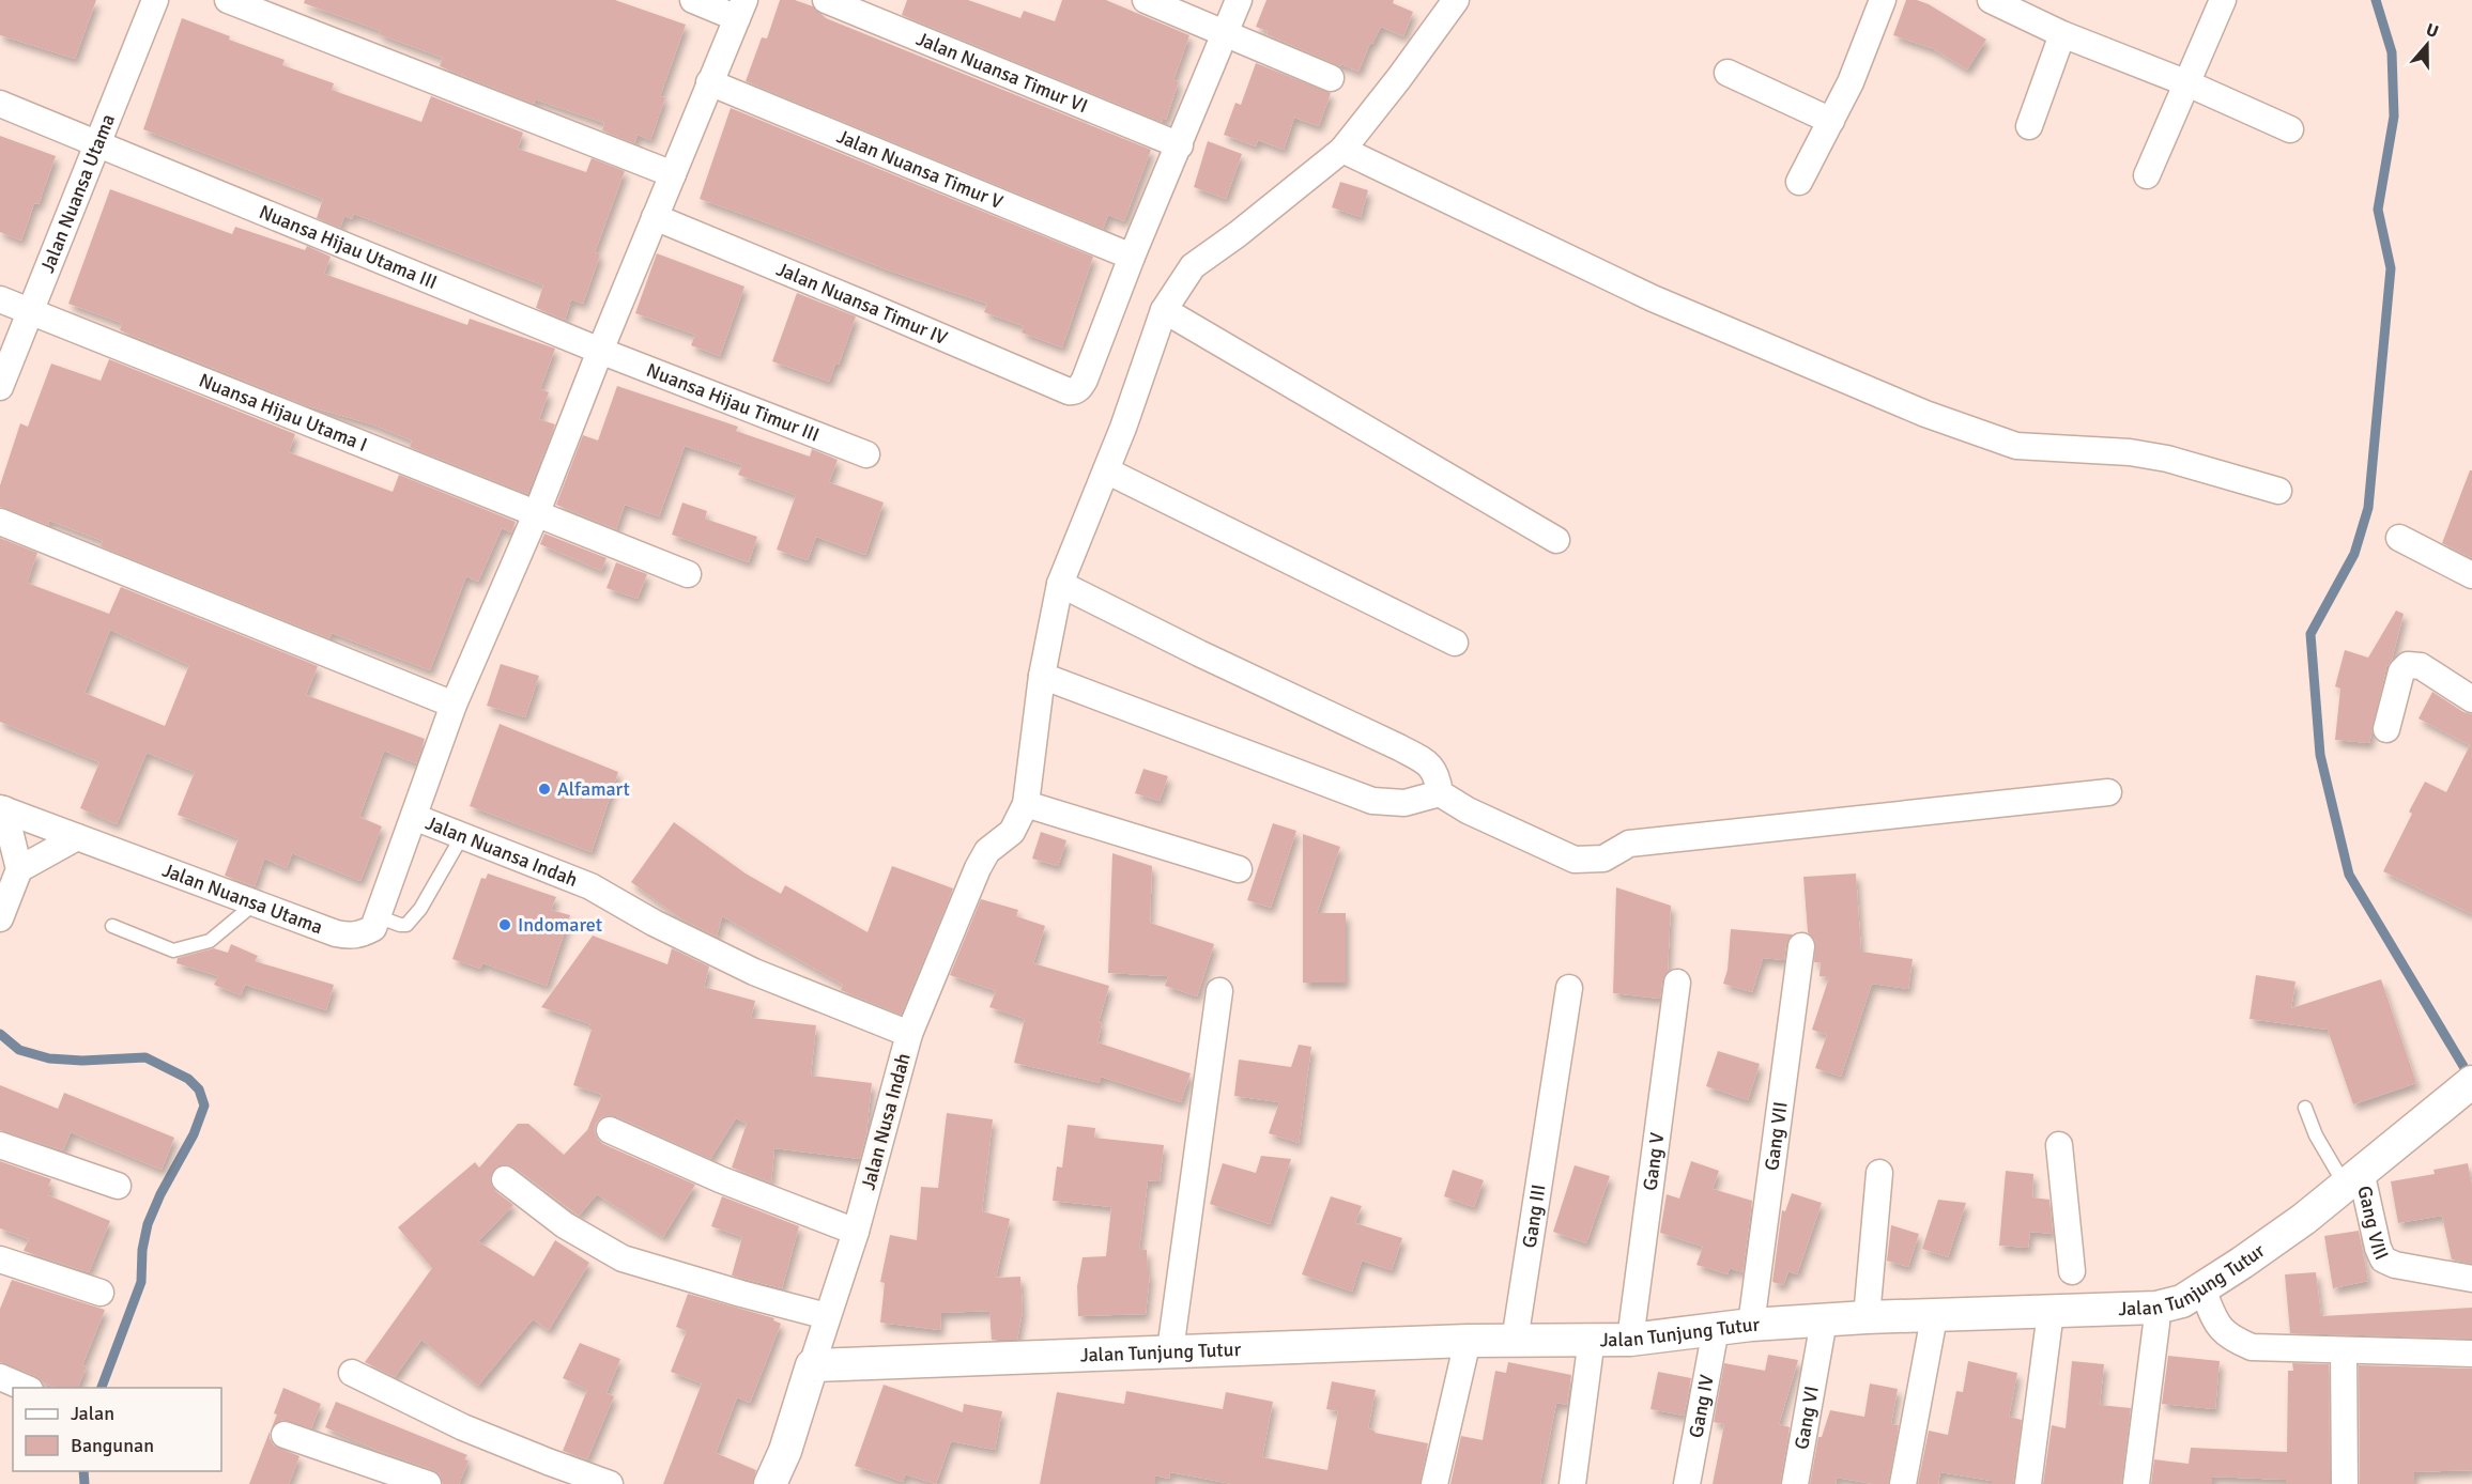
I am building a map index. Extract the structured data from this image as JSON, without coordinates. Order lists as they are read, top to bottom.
{
  "streets": {
    "street": [
      "Jalan Nuansa Timur VI",
      "Jalan Nuansa Timur V",
      "Jalan Nuansa Utama",
      "Nuansa Hijau Utama III",
      "Jalan Nuansa Timur IV",
      "Nuansa Hijau Timur III",
      "Nuansa Hijau Utama I",
      "Jalan Nuansa Indah",
      "Jalan Nusa Indah",
      "Gang VII",
      "Gang V",
      "Gang III",
      "Gang VIII",
      "Jalan Tunjung Tutur",
      "Gang IV",
      "Gang VI"
    ]
  },
  "crossings": [
    ["Jalan Nuansa Timur V", "Jalan Nuansa Timur IV"],
    ["Jalan Nuansa Utama", "Nuansa Hijau Utama III"],
    ["Jalan Nuansa Utama", "Nuansa Hijau Utama I"],
    ["Nuansa Hijau Utama III", "Nuansa Hijau Timur III"],
    ["Jalan Nuansa Indah", "Jalan Nusa Indah"],
    ["Jalan Nusa Indah", "Jalan Tunjung Tutur"],
    ["Gang VII", "Jalan Tunjung Tutur"],
    ["Gang V", "Jalan Tunjung Tutur"],
    ["Gang III", "Jalan Tunjung Tutur"],
    ["Gang VIII", "Jalan Tunjung Tutur"],
    ["Jalan Tunjung Tutur", "Gang IV"],
    ["Jalan Tunjung Tutur", "Gang VI"]
  ],
  "places": ["Alfamart", "Indomaret"],
  "legend": ["Jalan", "Bangunan"],
  "north": "top"
}
